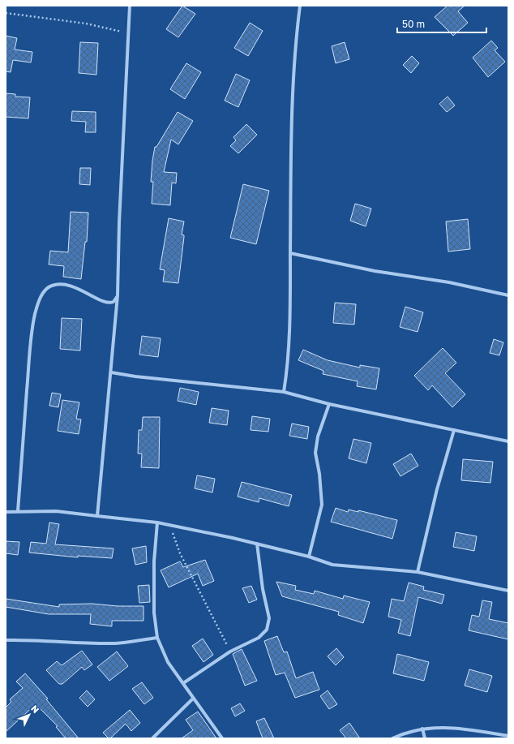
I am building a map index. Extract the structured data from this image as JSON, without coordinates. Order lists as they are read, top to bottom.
{
  "scale_bar": "50 m",
  "north": "top right"
}
